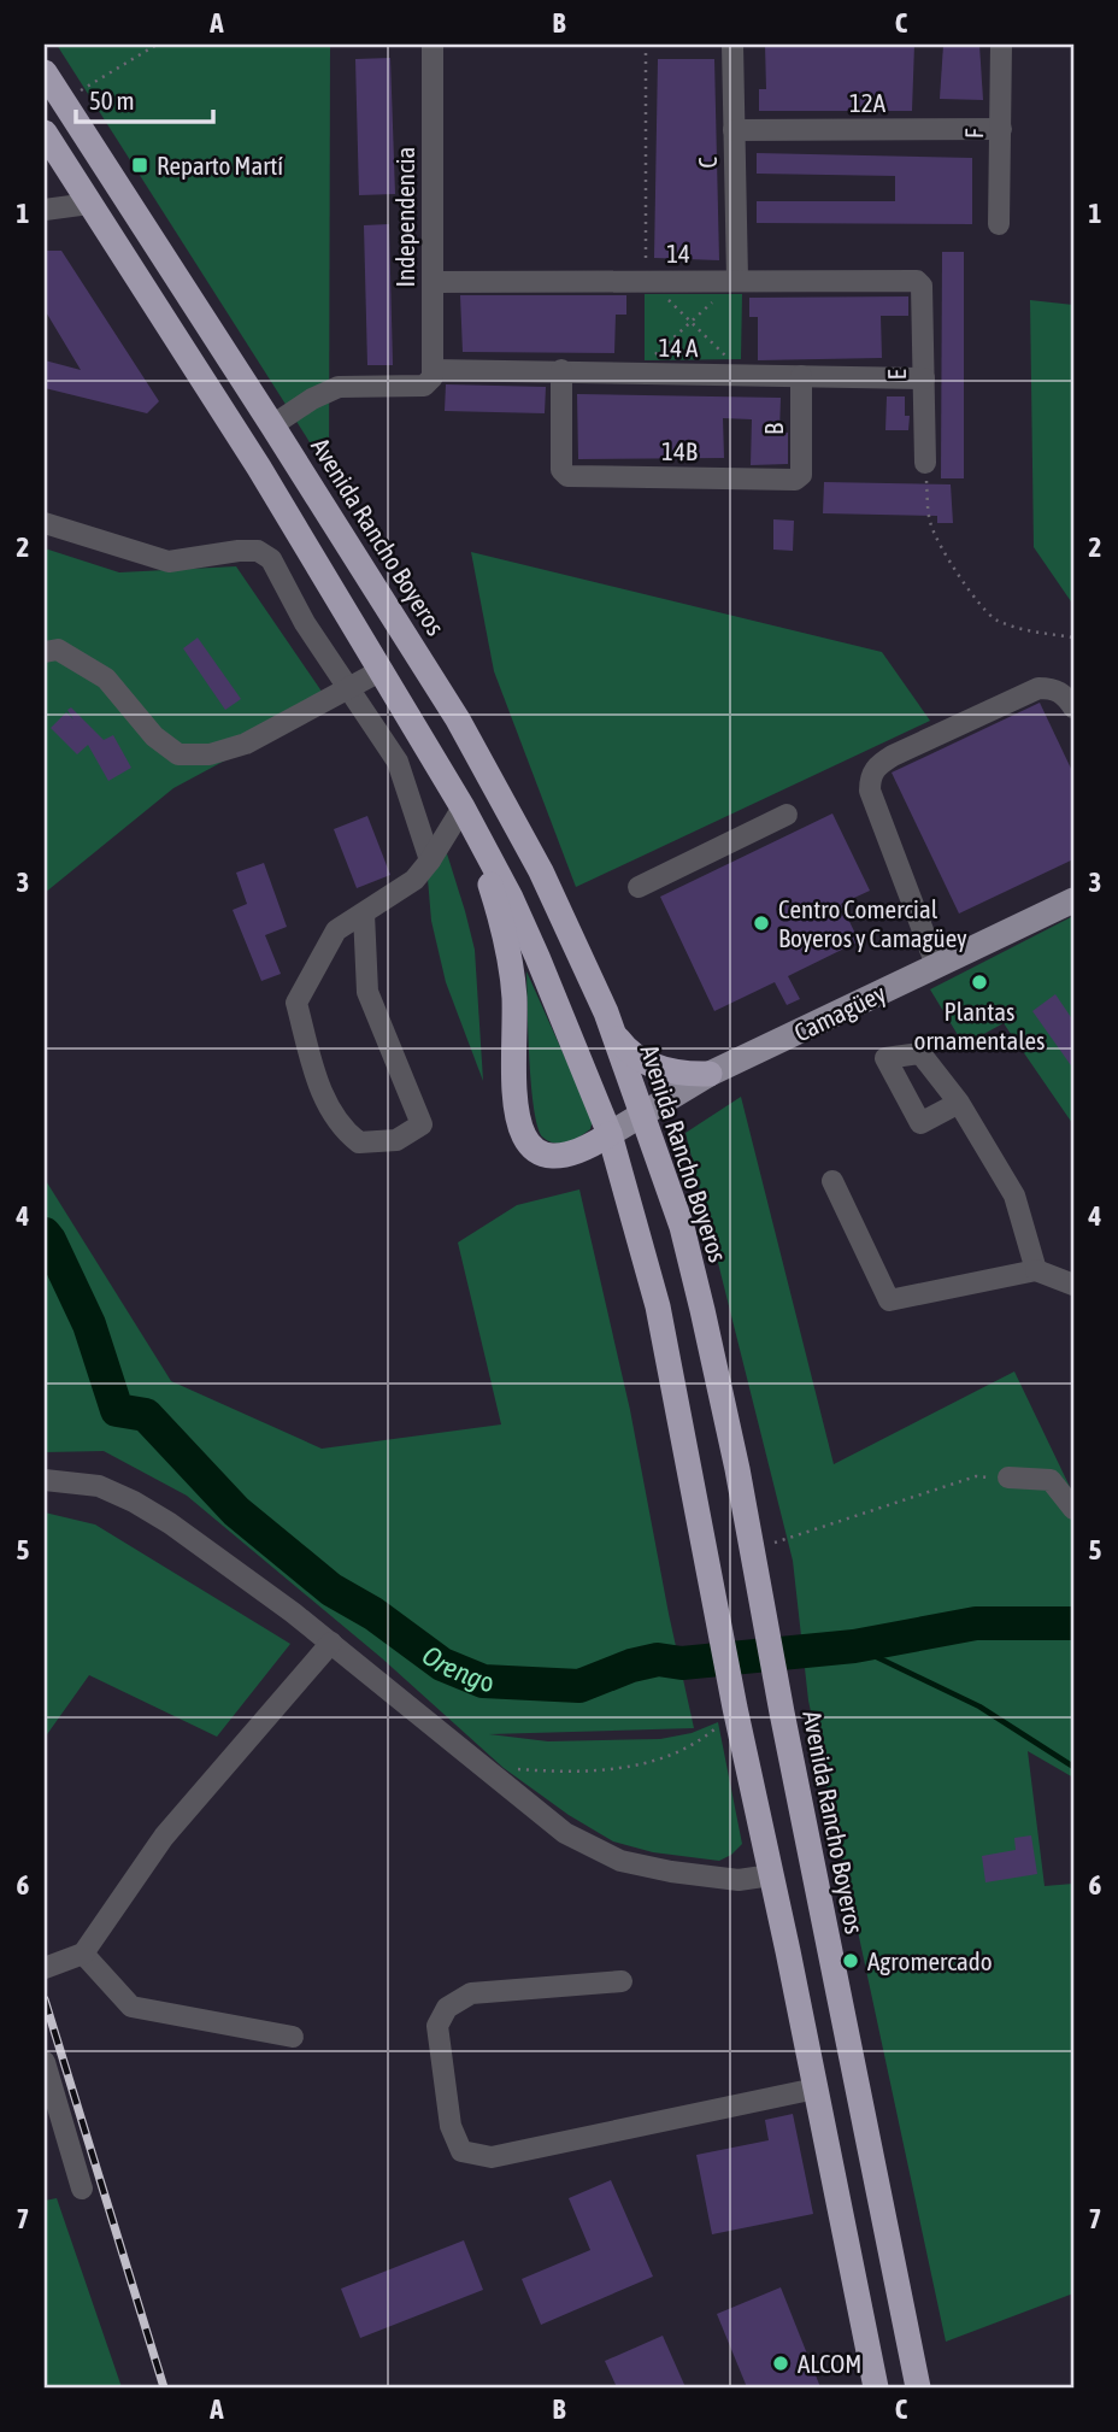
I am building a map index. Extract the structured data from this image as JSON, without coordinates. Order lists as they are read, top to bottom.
{
  "streets": {
    "highway": ["Avenida Rancho Boyeros"],
    "main road": ["Camagüey"],
    "street": [
      "12A",
      "F",
      "C",
      "Independencia",
      "14",
      "14 A",
      "E",
      "B",
      "14B"
    ]
  },
  "crossings": [
    ["12A", "F"],
    ["12A", "C"],
    ["C", "14"],
    ["Independencia", "14"],
    ["Independencia", "14 A"],
    ["14", "E"],
    ["14 A", "E"],
    ["14 A", "B"],
    ["14 A", "14B"],
    ["14 A", "Avenida Rancho Boyeros"],
    ["B", "14B"],
    ["Avenida Rancho Boyeros", "Camagüey"]
  ],
  "water": ["Orengo"],
  "places": {
    "transit": ["Reparto Martí"],
    "other": [
      "Centro Comercial Boyeros y Camagüey",
      "Plantas ornamentales",
      "Agromercado",
      "ALCOM"
    ]
  },
  "scale_bar": "50 m",
  "grid": {
    "columns": ["A", "B", "C"],
    "rows": [
      "1",
      "2",
      "3",
      "4",
      "5",
      "6",
      "7"
    ]
  }
}
